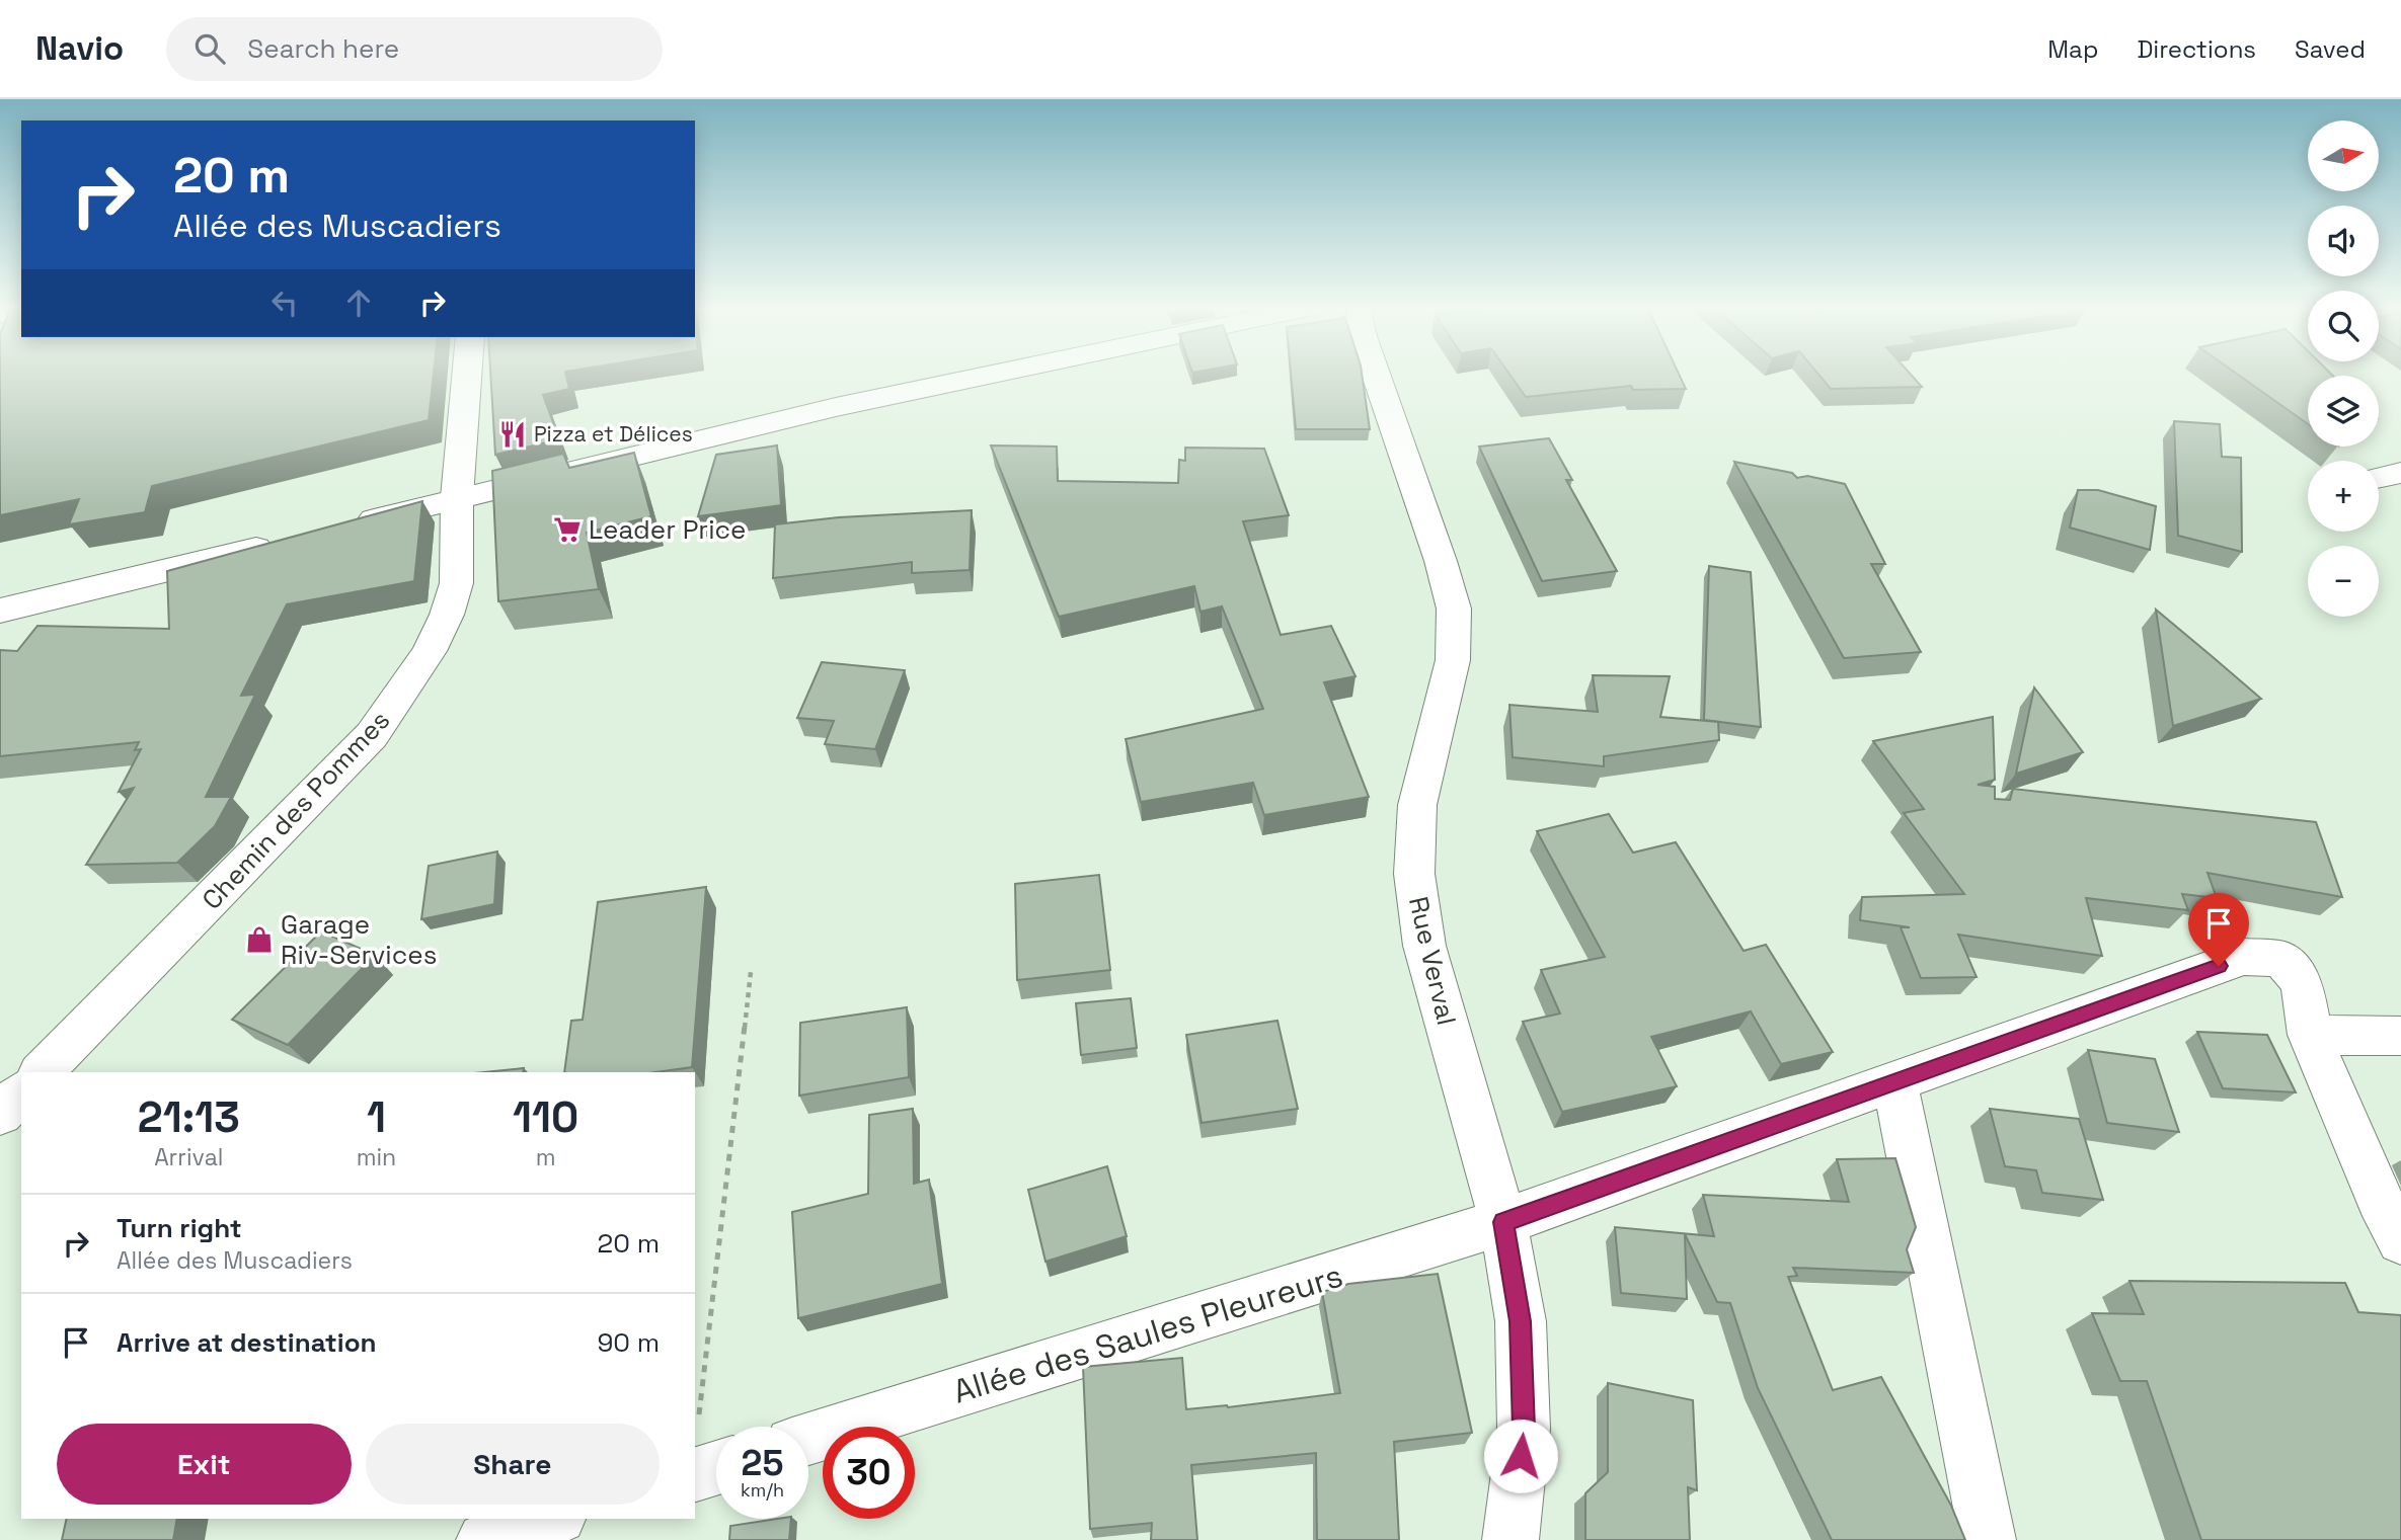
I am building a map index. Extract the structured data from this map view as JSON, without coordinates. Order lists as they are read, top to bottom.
{
  "streets": {
    "street": ["Chemin des Pommes", "Rue Verval", "Allée des Saules Pleureurs"]
  },
  "crossings": [
    ["Rue Verval", "Allée des Saules Pleureurs"]
  ],
  "places": {
    "restaurant": ["Pizza et Délices"],
    "supermarket": ["Leader Price"],
    "shop": ["Garage Riv-Services"]
  },
  "north": "right",
  "page": {
    "header": "Navio",
    "search": "Search here",
    "nav": ["Map", "Directions", "Saved"],
    "map_buttons": ["+", "−"],
    "turn": ["20 m", "Allée des Muscadiers"],
    "eta": [
      "21:13",
      "Arrival",
      "1",
      "min",
      "110",
      "m"
    ],
    "list": [
      {
        "name": "Turn right",
        "note": "Allée des Muscadiers",
        "value": "20 m"
      },
      {
        "name": "Arrive at destination",
        "value": "90 m"
      }
    ],
    "buttons": ["Exit", "Share"],
    "speed": "25 km/h",
    "limit": "30"
  }
}
